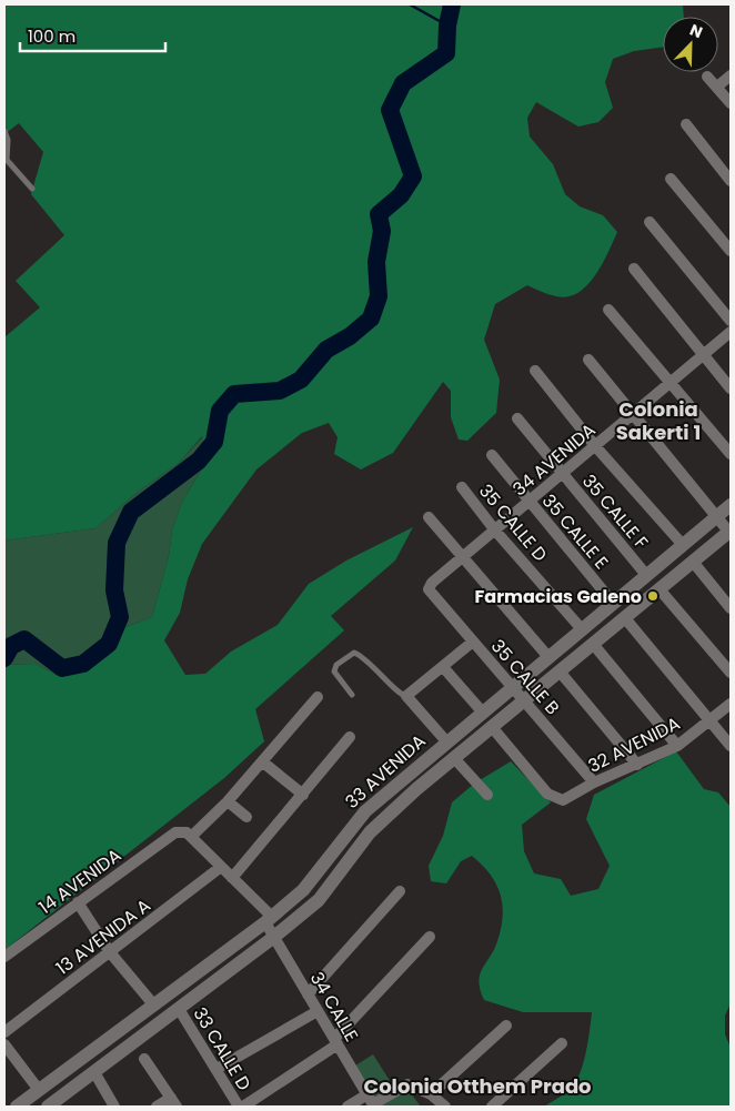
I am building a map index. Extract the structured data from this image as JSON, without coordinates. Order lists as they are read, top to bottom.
{
  "streets": {
    "street": [
      "34 AVENIDA",
      "35 CALLE F",
      "35 CALLE D",
      "35 CALLE E",
      "35 CALLE B",
      "32 AVENIDA",
      "33 AVENIDA",
      "14 AVENIDA",
      "13 AVENIDA A",
      "34 CALLE",
      "33 CALLE D"
    ]
  },
  "crossings": [
    ["34 AVENIDA", "35 CALLE F"],
    ["34 AVENIDA", "35 CALLE D"],
    ["34 AVENIDA", "35 CALLE E"],
    ["34 AVENIDA", "35 CALLE B"],
    ["35 CALLE F", "33 AVENIDA"],
    ["35 CALLE D", "33 AVENIDA"],
    ["35 CALLE E", "33 AVENIDA"],
    ["35 CALLE B", "32 AVENIDA"],
    ["35 CALLE B", "33 AVENIDA"],
    ["32 AVENIDA", "33 AVENIDA"],
    ["33 AVENIDA", "34 CALLE"],
    ["33 AVENIDA", "33 CALLE D"],
    ["14 AVENIDA", "34 CALLE"],
    ["13 AVENIDA A", "34 CALLE"]
  ],
  "districts": ["Colonia Sakerti 1", "Colonia Otthem Prado"],
  "places": ["Farmacias Galeno"],
  "scale_bar": "100 m",
  "north": "top right"
}
